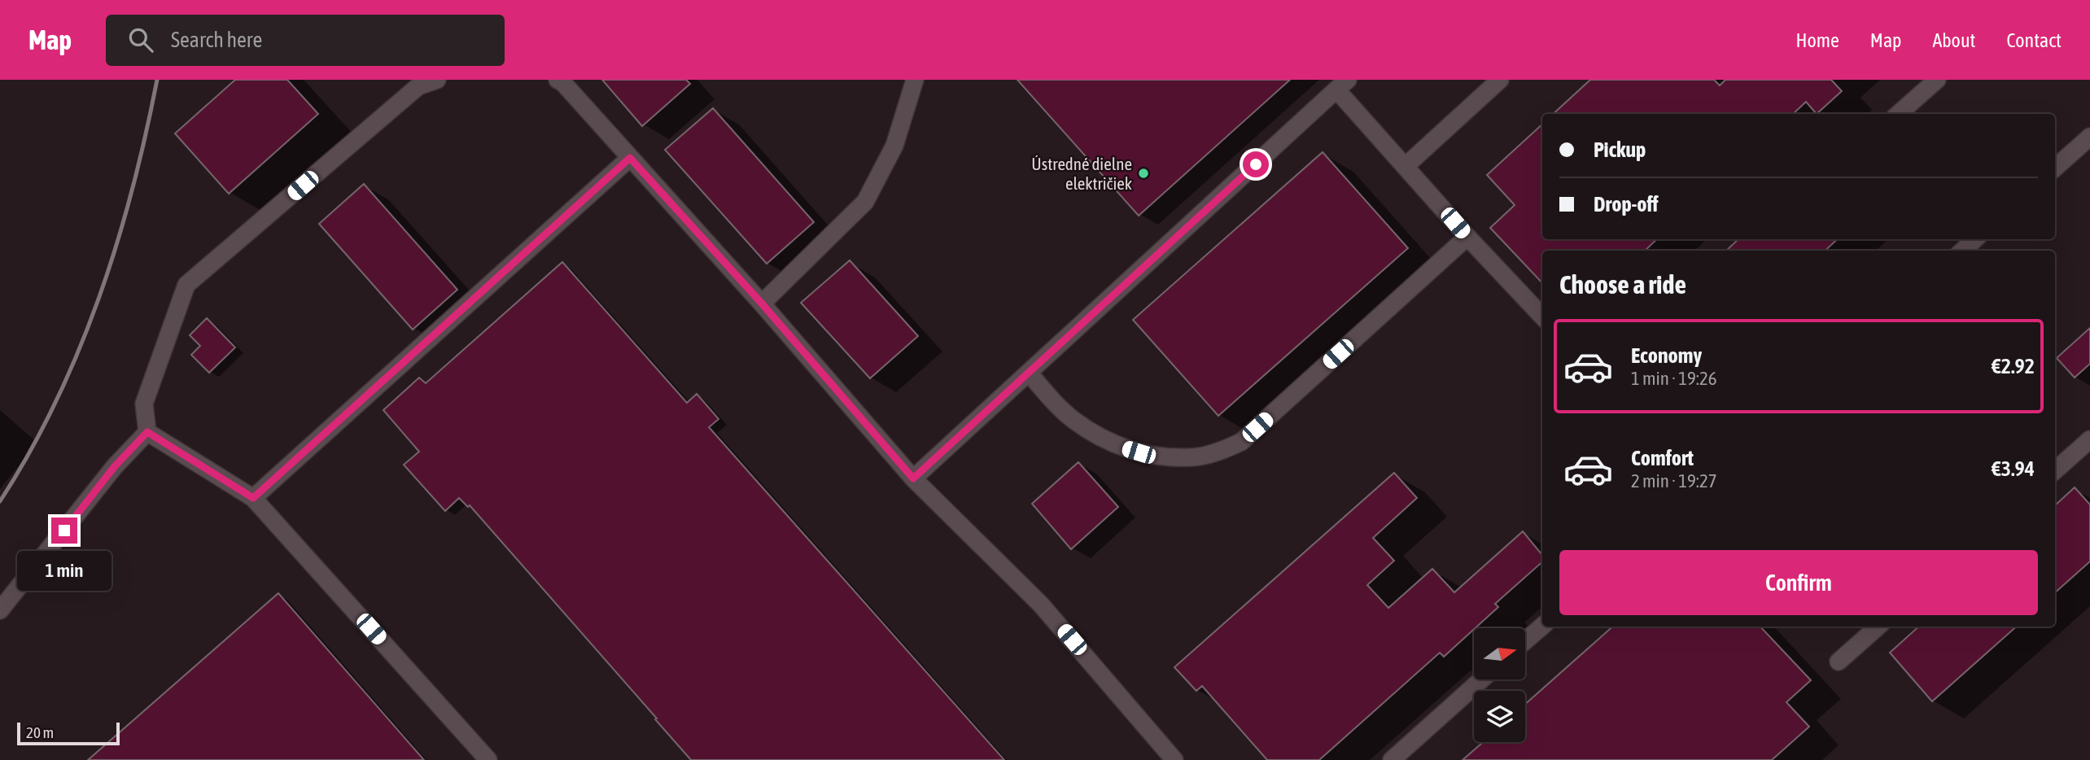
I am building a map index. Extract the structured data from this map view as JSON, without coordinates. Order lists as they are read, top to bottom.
{
  "places": ["Ústredné dielne električiek"],
  "scale_bar": "20 m",
  "north": "right",
  "page": {
    "header": "Map",
    "search": "Search here",
    "nav": [
      "Home",
      "Map",
      "About",
      "Contact"
    ],
    "banner": ["Pickup", "Drop-off"],
    "heading": "Choose a ride",
    "list": [
      {
        "name": "Economy",
        "note": "1 min · 19:26",
        "value": "€2.92"
      },
      {
        "name": "Comfort",
        "note": "2 min · 19:27",
        "value": "€3.94"
      }
    ],
    "buttons": "Confirm",
    "bubble": "1 min",
    "scale": "20 m"
  }
}
